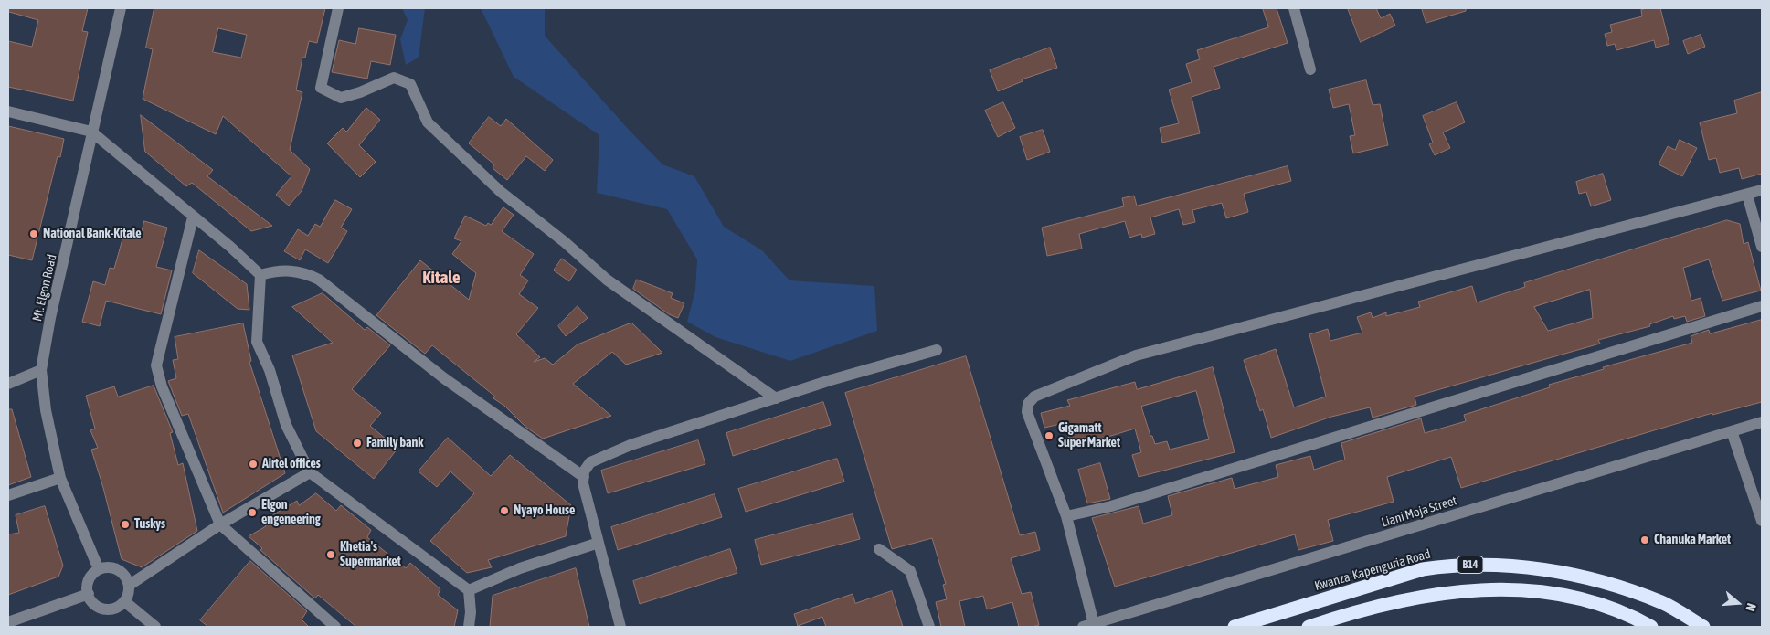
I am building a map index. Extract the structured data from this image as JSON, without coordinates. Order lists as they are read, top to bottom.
{
  "streets": {
    "highway": ["B14", "Kwanza-Kapenguria Road"],
    "street": ["Mt. Elgon Road", "Liani Moja Street"]
  },
  "districts": ["Kitale"],
  "places": [
    "National Bank-Kitale",
    "Gigamatt Super Market",
    "Family bank",
    "Airtel offices",
    "Nyayo House",
    "Elgon engeneering",
    "Tuskys",
    "Chanuka Market",
    "Khetia's Supermarket"
  ],
  "north": "right"
}
